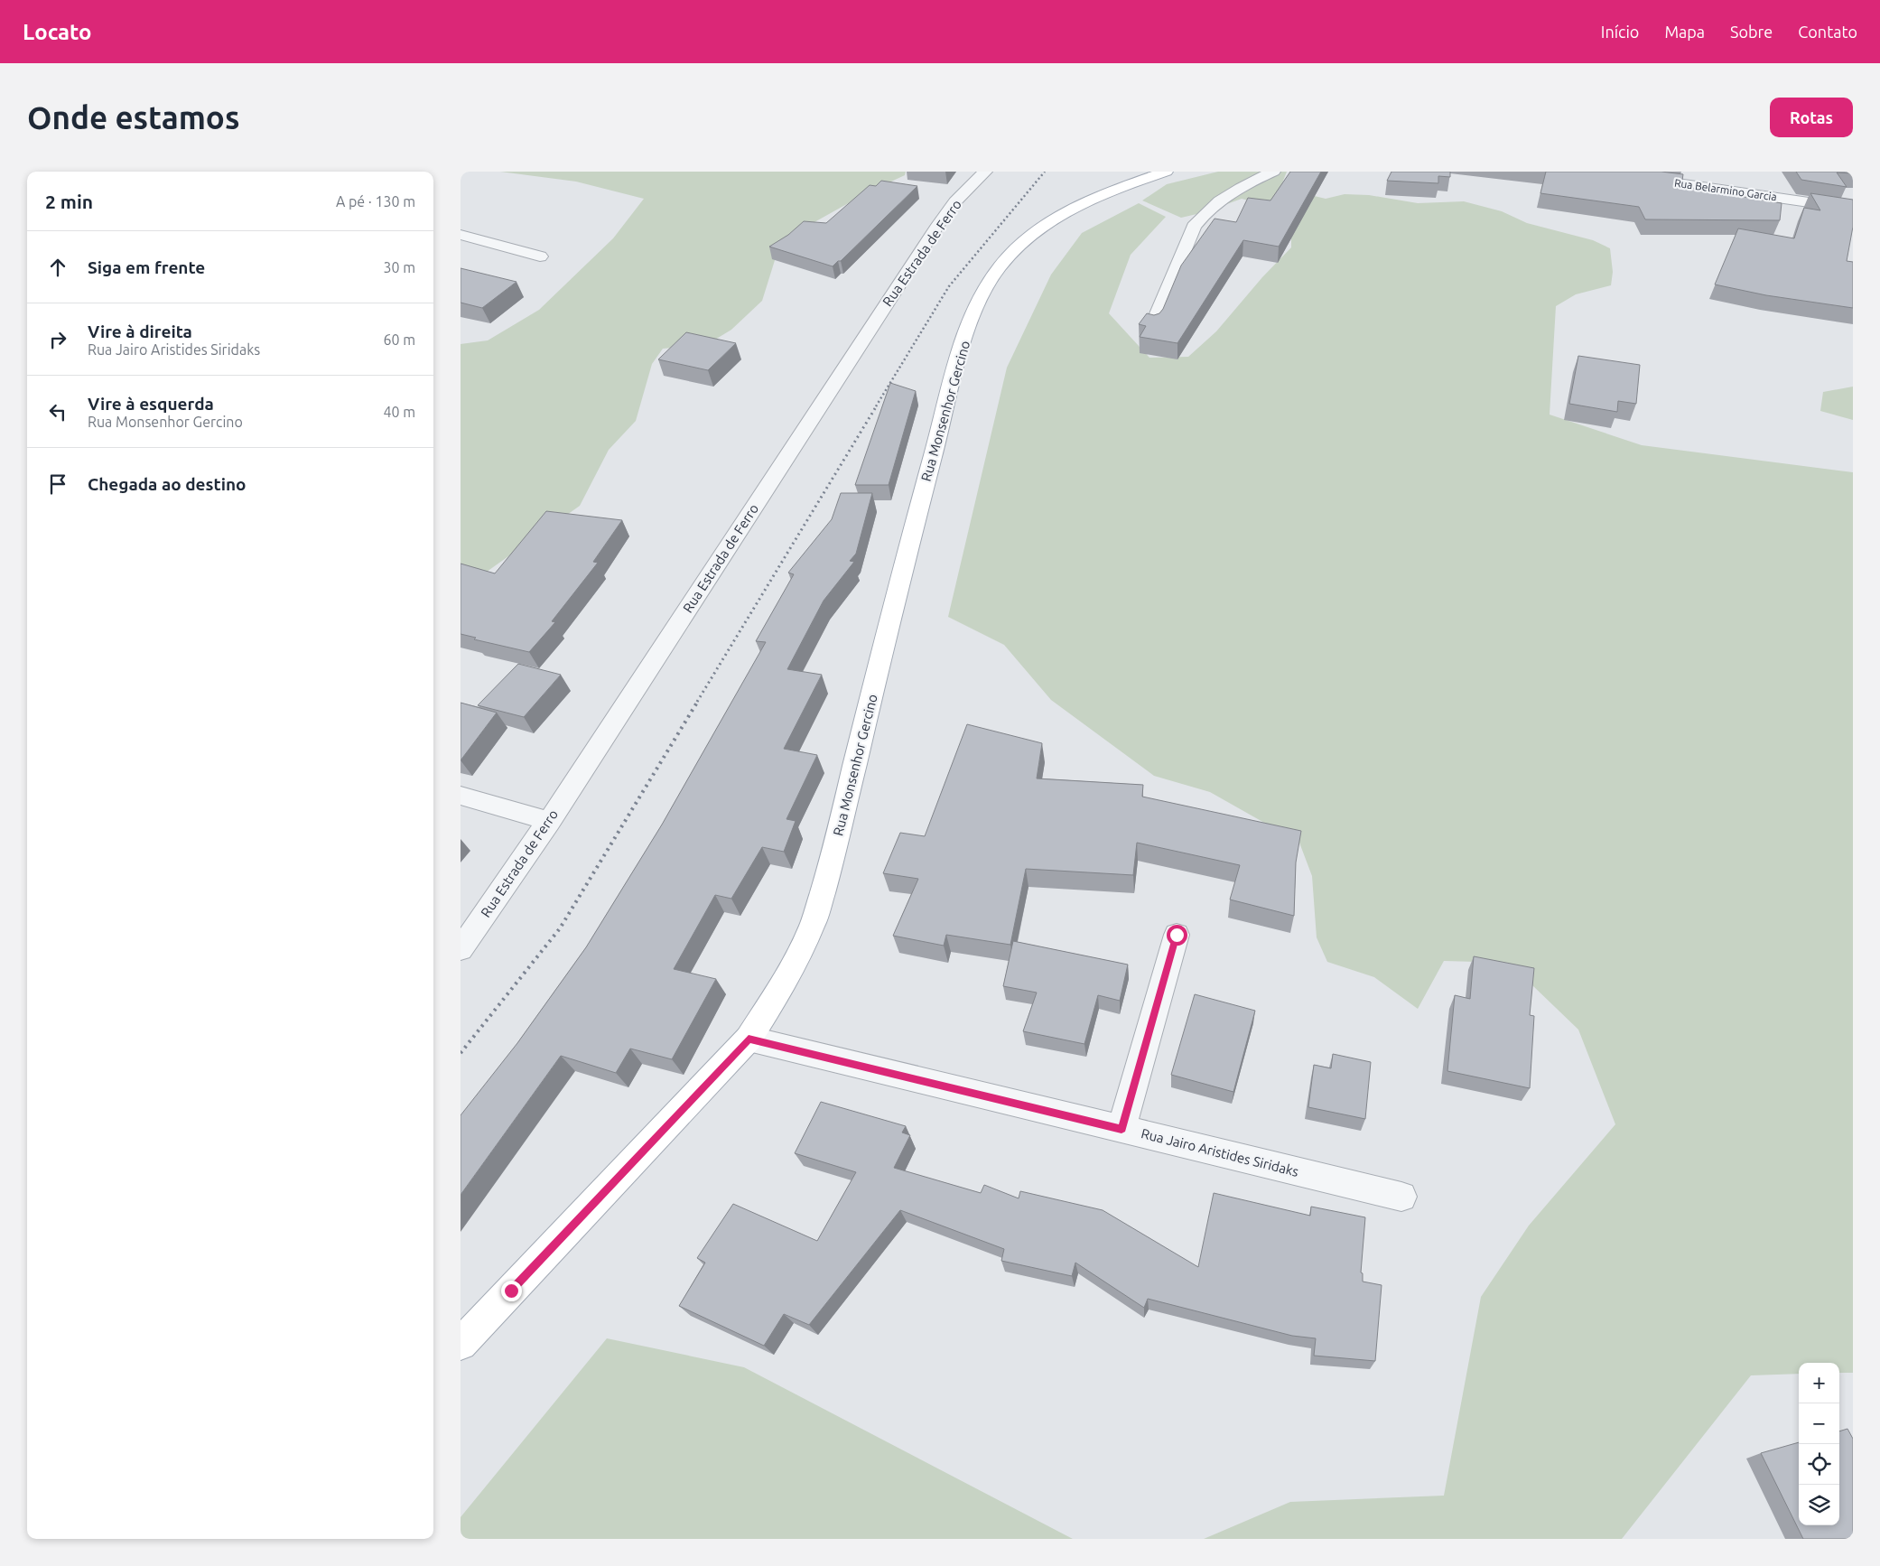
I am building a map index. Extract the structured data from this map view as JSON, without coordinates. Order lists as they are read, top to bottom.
{
  "streets": {
    "main road": ["Rua Monsenhor Gercino"],
    "street": ["Rua Belarmino Garcia", "Rua Estrada de Ferro", "Rua Jairo Aristides Siridaks"]
  },
  "crossings": [
    ["Rua Monsenhor Gercino", "Rua Jairo Aristides Siridaks"]
  ],
  "page": {
    "header": "Locato",
    "nav": [
      "Início",
      "Mapa",
      "Sobre",
      "Contato"
    ],
    "buttons": "Rotas",
    "title": "Onde estamos",
    "heading": ["2 min", "A pé · 130 m"],
    "list": [
      ["Siga em frente", "30 m"],
      ["Vire à direita", "Rua Jairo Aristides Siridaks", "60 m"],
      ["Vire à esquerda", "Rua Monsenhor Gercino", "40 m"],
      "Chegada ao destino"
    ],
    "map_buttons": ["+", "−"]
  }
}
